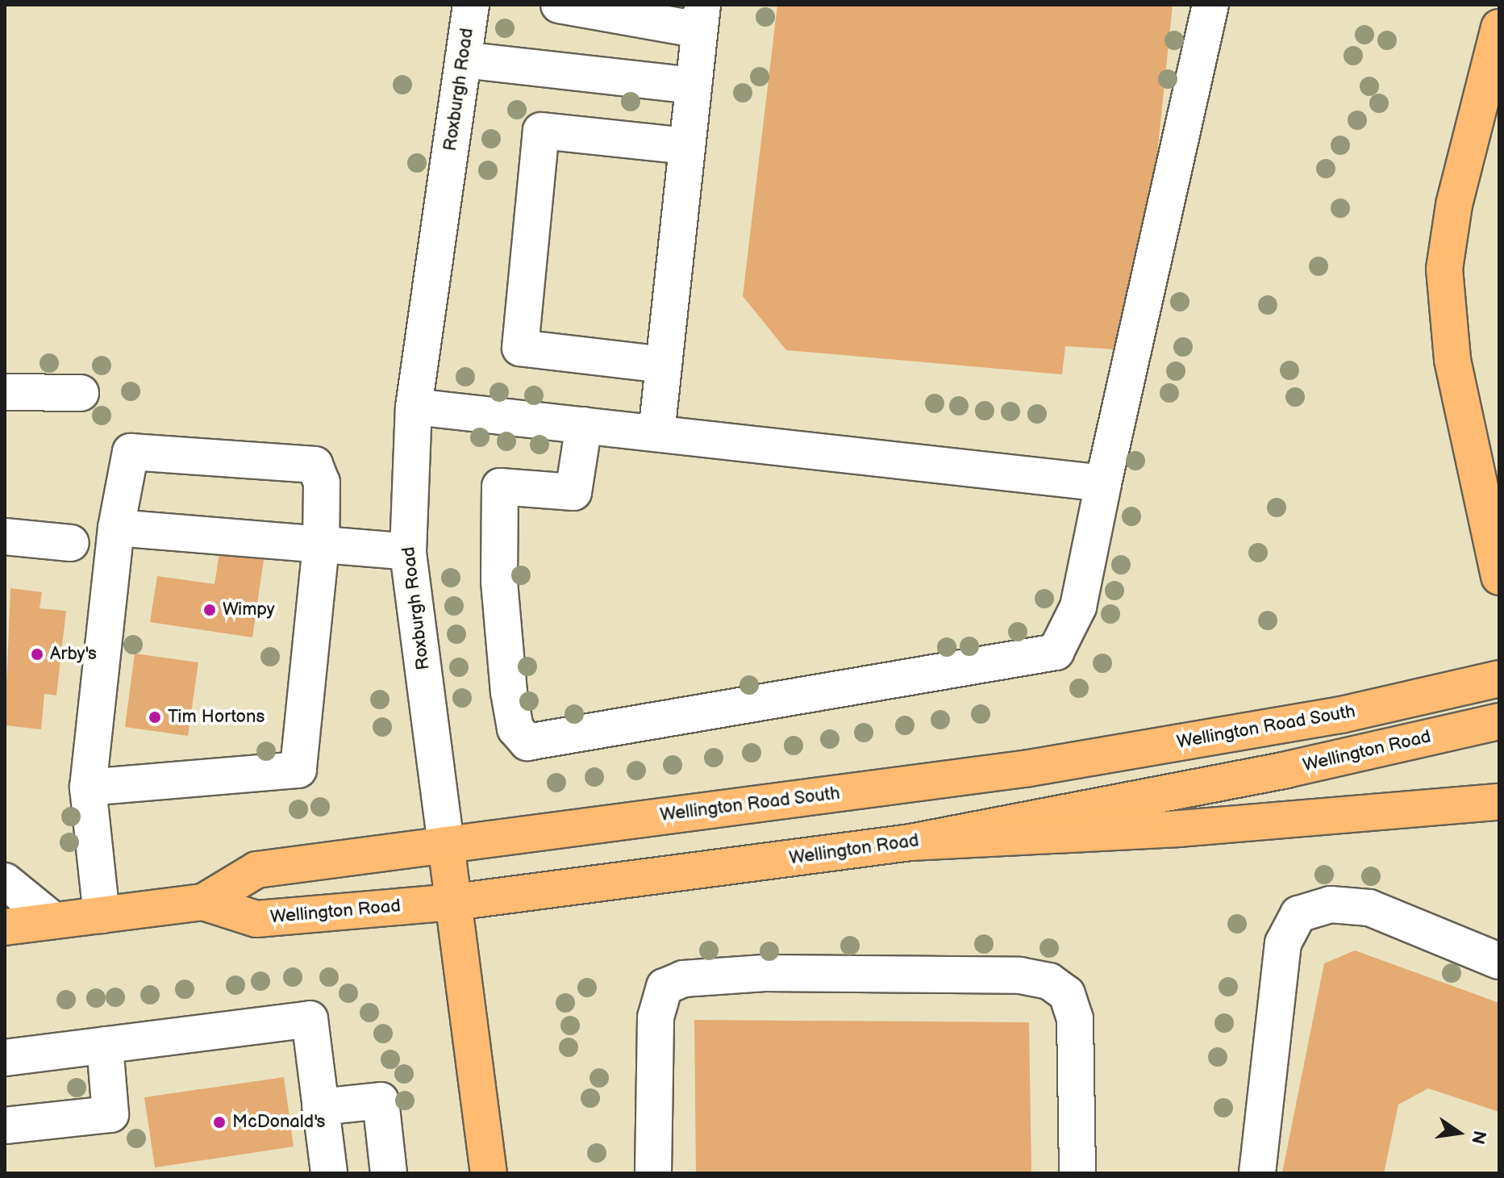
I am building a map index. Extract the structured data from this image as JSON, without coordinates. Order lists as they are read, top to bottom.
{
  "streets": {
    "main road": ["Roxburgh Road", "Wellington Road South", "Wellington Road"]
  },
  "crossings": [
    ["Roxburgh Road", "Wellington Road South"],
    ["Roxburgh Road", "Wellington Road"],
    ["Wellington Road South", "Wellington Road"]
  ],
  "places": [
    "Wimpy",
    "Arby's",
    "Tim Hortons",
    "McDonald's"
  ],
  "north": "right"
}
